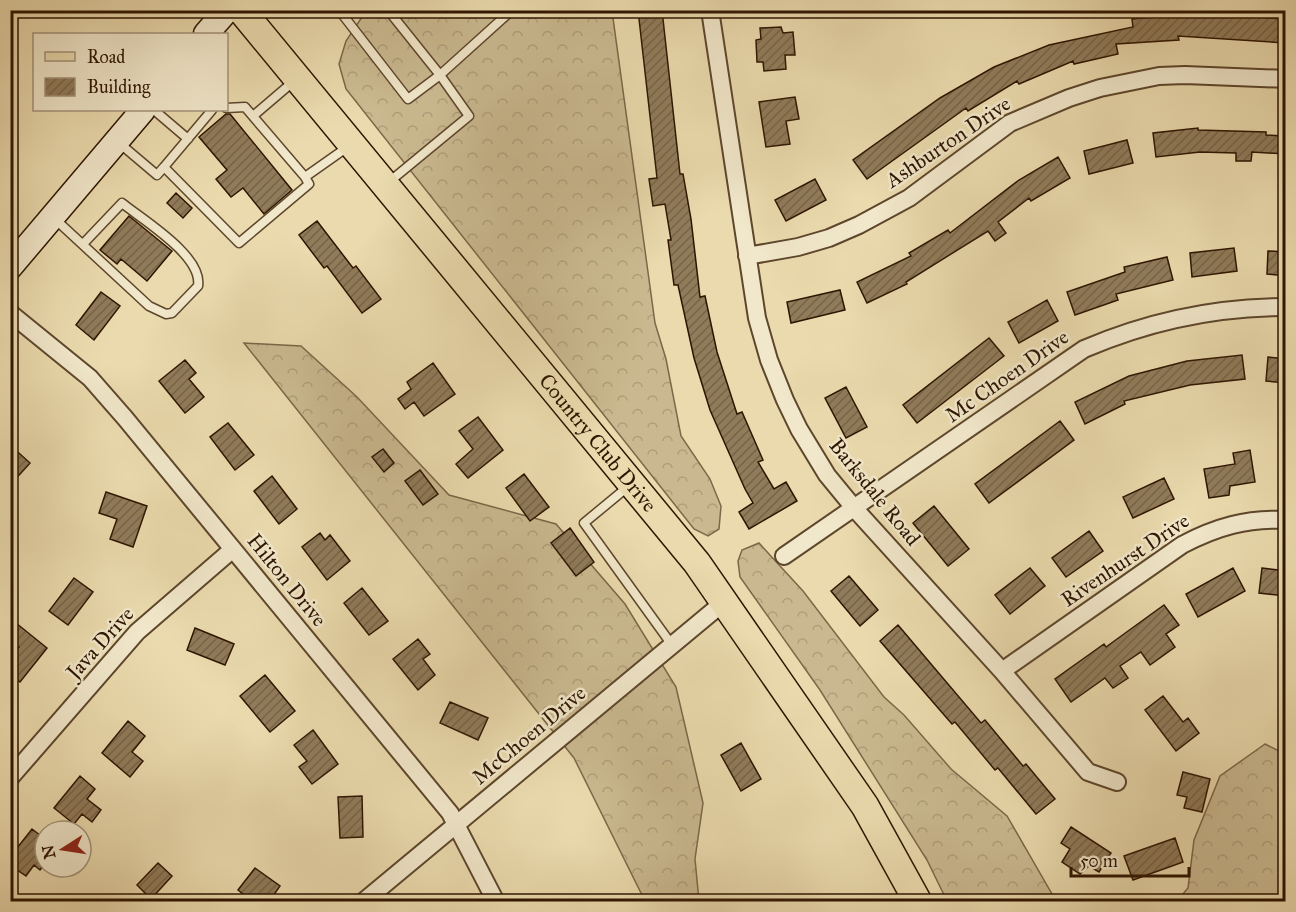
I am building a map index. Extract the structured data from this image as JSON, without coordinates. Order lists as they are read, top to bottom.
{
  "streets": {
    "main road": ["Country Club Drive"],
    "street": [
      "Ashburton Drive",
      "Mc Choen Drive",
      "Barksdale Road",
      "Rivenhurst Drive",
      "Hilton Drive",
      "Java Drive",
      "McChoen Drive"
    ]
  },
  "crossings": [
    ["Ashburton Drive", "Barksdale Road"],
    ["Mc Choen Drive", "Barksdale Road"],
    ["Country Club Drive", "McChoen Drive"],
    ["Barksdale Road", "Rivenhurst Drive"],
    ["Hilton Drive", "Java Drive"],
    ["Hilton Drive", "McChoen Drive"]
  ],
  "legend": ["Road", "Building"],
  "scale_bar": "50 m",
  "north": "left"
}
